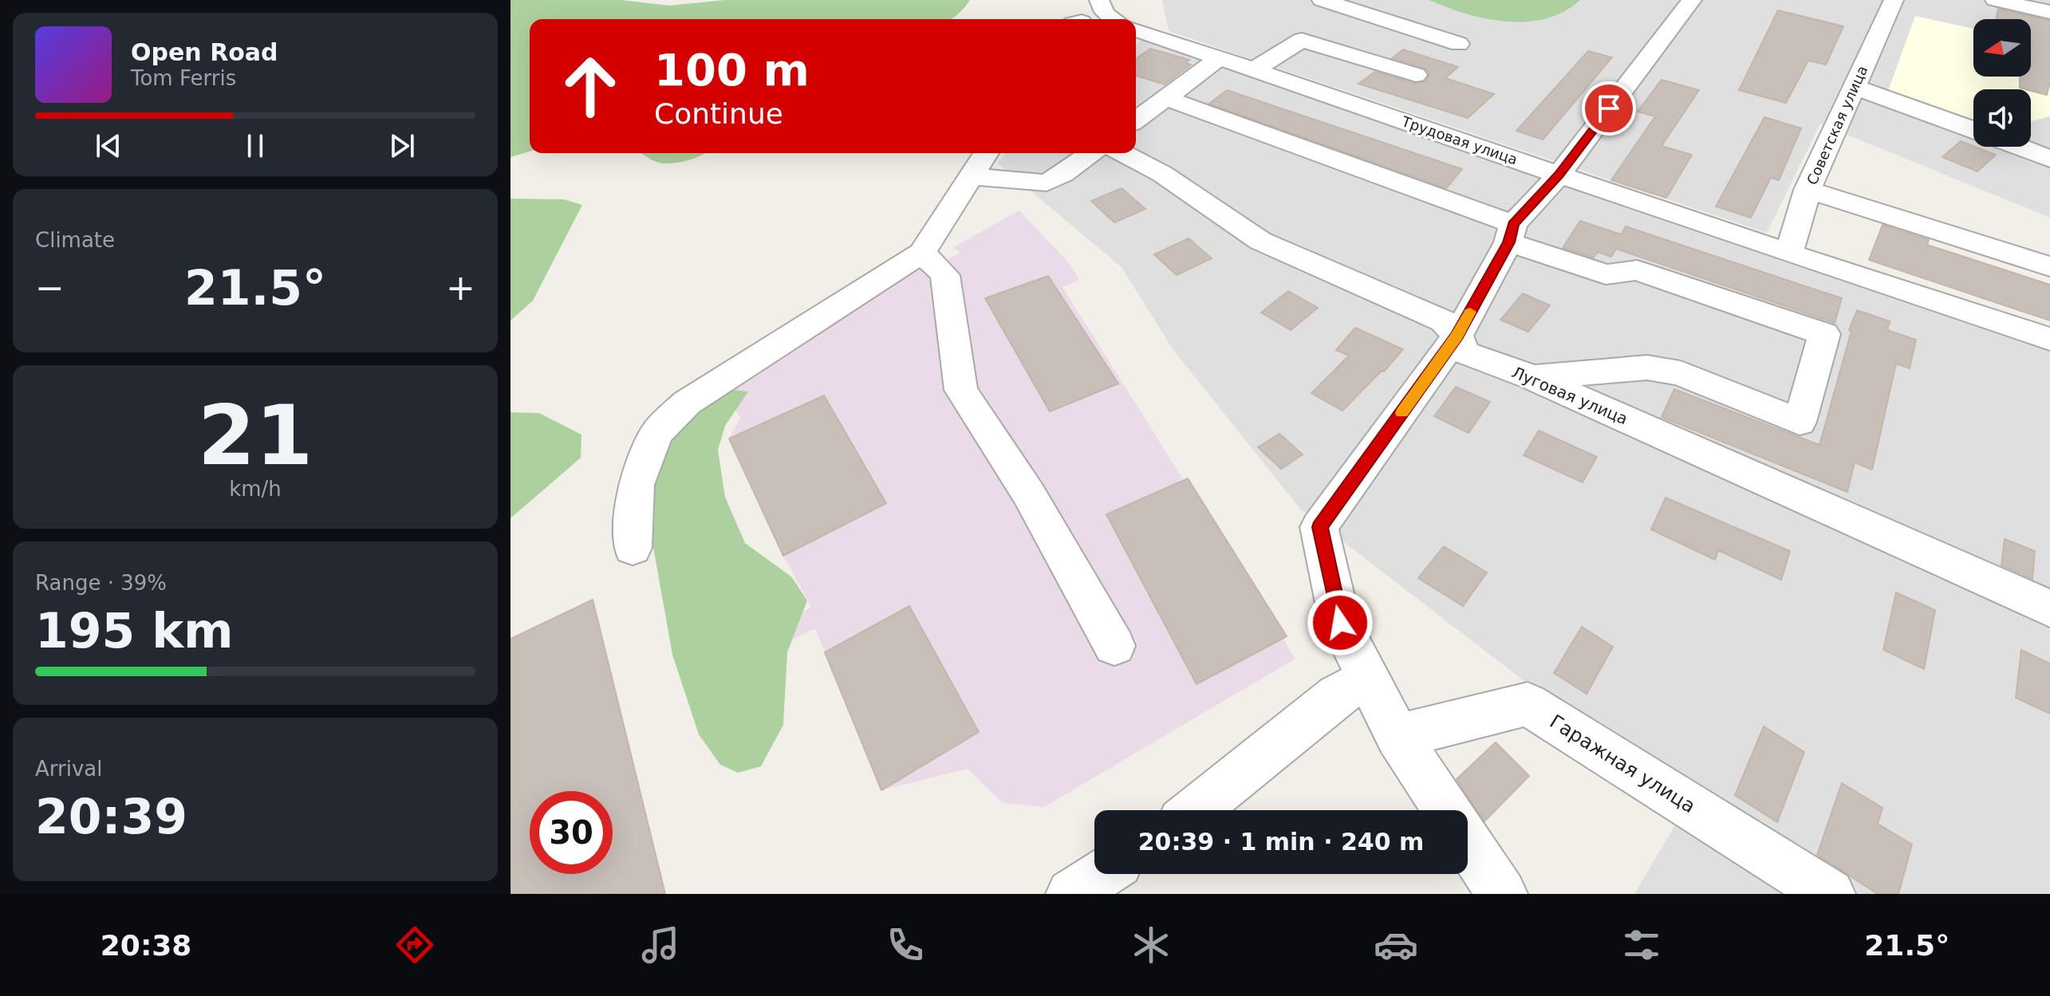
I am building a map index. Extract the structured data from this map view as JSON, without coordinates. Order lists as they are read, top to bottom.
{
  "streets": {
    "street": [
      "Советская улица",
      "Трудовая улица",
      "Луговая улица",
      "Гаражная улица"
    ]
  },
  "crossings": [
    ["Советская улица", "Трудовая улица"]
  ],
  "north": "left",
  "page": {
    "turn": ["100 m", "Continue"],
    "song": ["Open Road", "Tom Ferris"],
    "tile": [
      "Climate",
      ["21", "km/h"],
      ["Range · 39%", "195 km"],
      ["Arrival", "20:39"]
    ],
    "heat": ["−", "21.5°", "+"],
    "limit": "30",
    "trip": "20:39 · 1 min · 240 m",
    "tabs": ["20:38", "21.5°"]
  }
}
